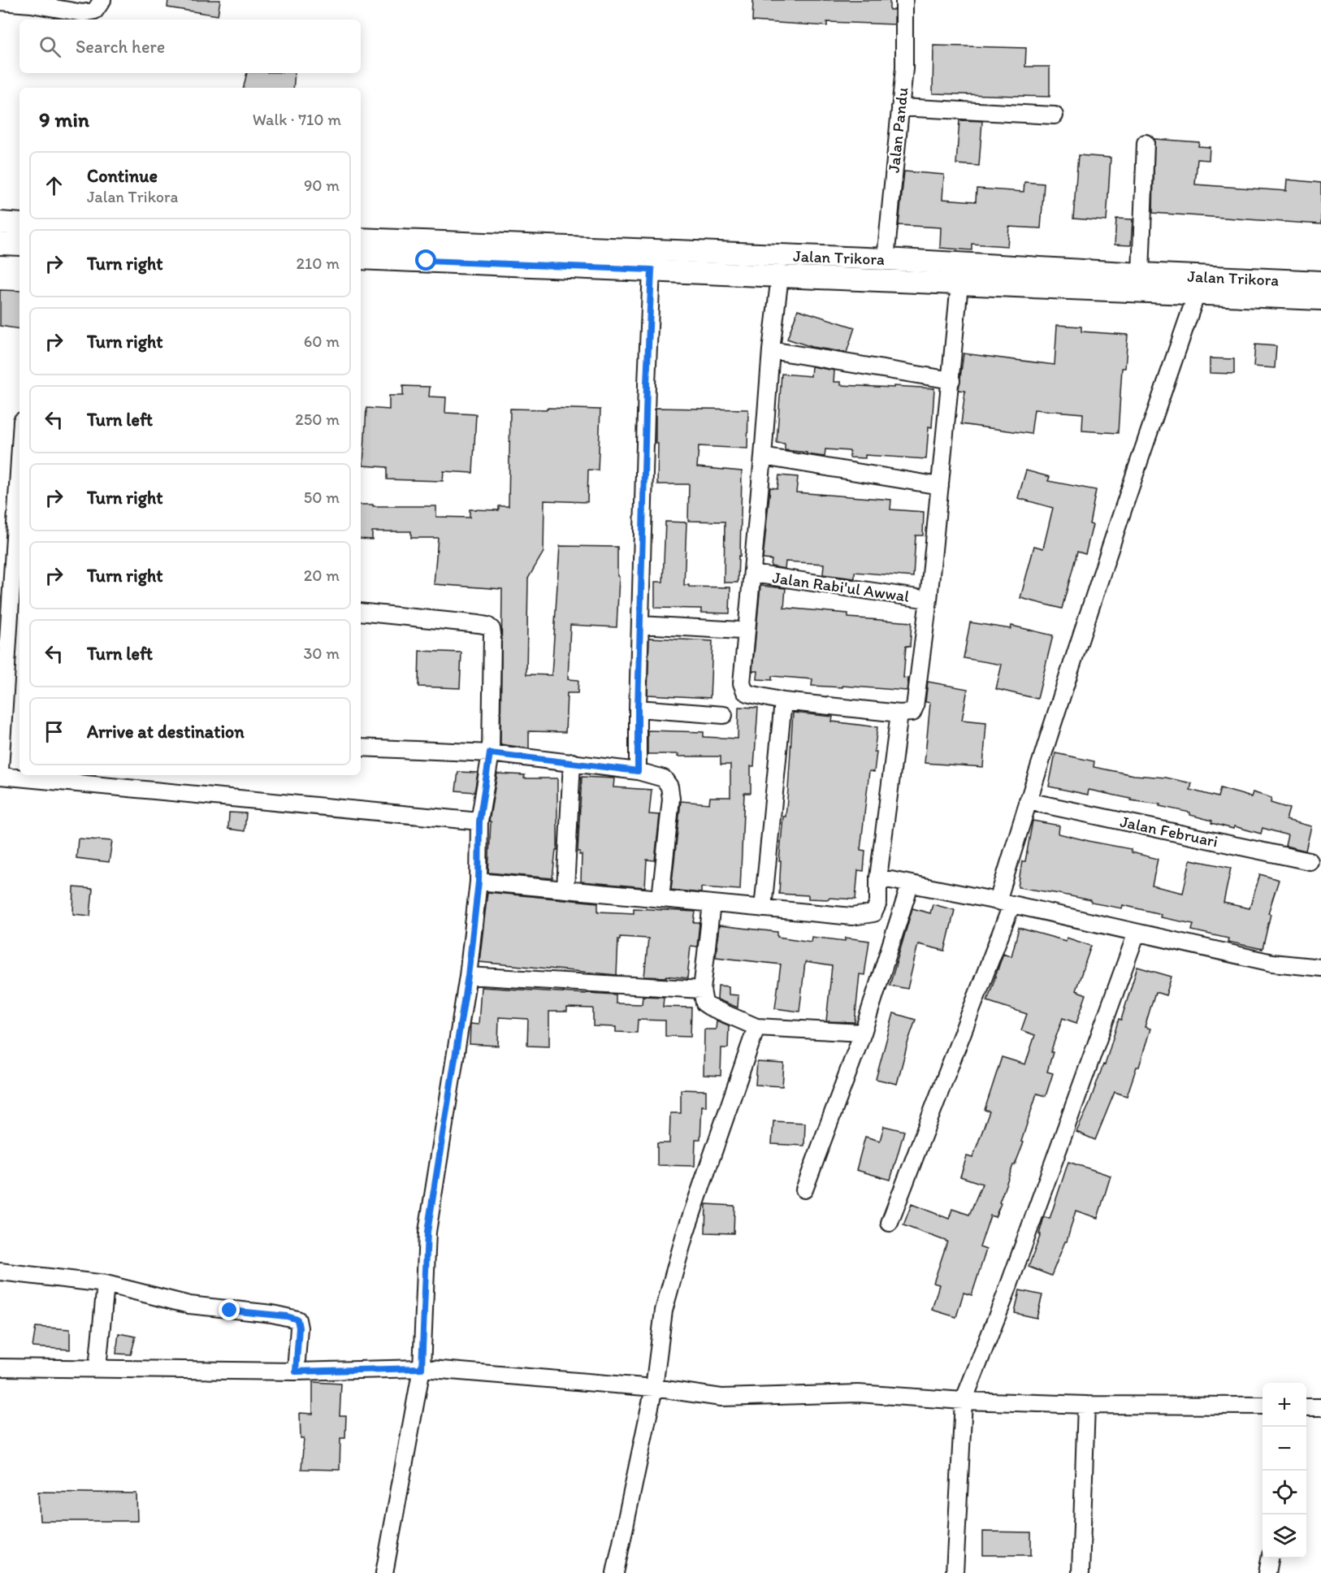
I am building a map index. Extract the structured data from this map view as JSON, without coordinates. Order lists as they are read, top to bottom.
{
  "streets": {
    "main road": ["Jalan Trikora"],
    "street": ["Jalan Pandu", "Jalan Rabi'ul Awwal", "Jalan Februari"]
  },
  "crossings": [
    ["Jalan Pandu", "Jalan Trikora"]
  ],
  "page": {
    "search": "Search here",
    "heading": ["9 min", "Walk · 710 m"],
    "list": [
      ["Continue", "Jalan Trikora", "90 m"],
      ["Turn right", "210 m"],
      ["Turn right", "60 m"],
      ["Turn left", "250 m"],
      ["Turn right", "50 m"],
      ["Turn right", "20 m"],
      ["Turn left", "30 m"],
      "Arrive at destination"
    ],
    "map_buttons": ["+", "−"]
  }
}
